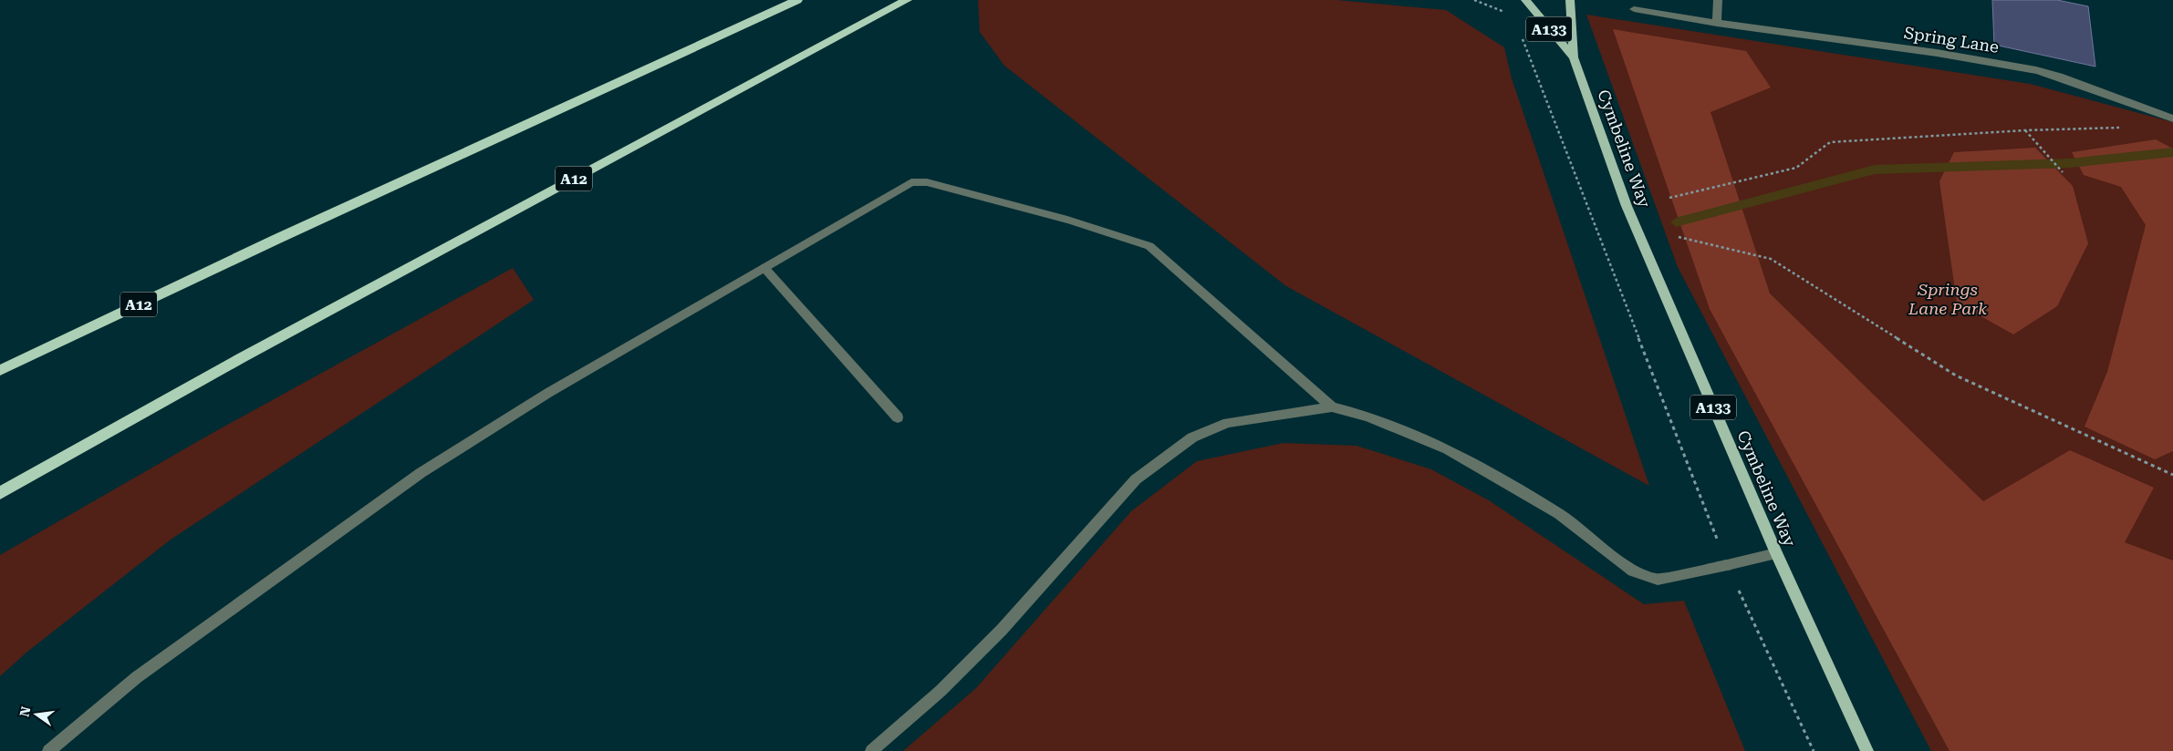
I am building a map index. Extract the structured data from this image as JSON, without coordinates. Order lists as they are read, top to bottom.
{
  "streets": {
    "highway": ["A12"],
    "main road": ["A133", "Cymbeline Way"],
    "street": ["Spring Lane"]
  },
  "parks": ["Springs Lane Park"],
  "north": "left"
}
